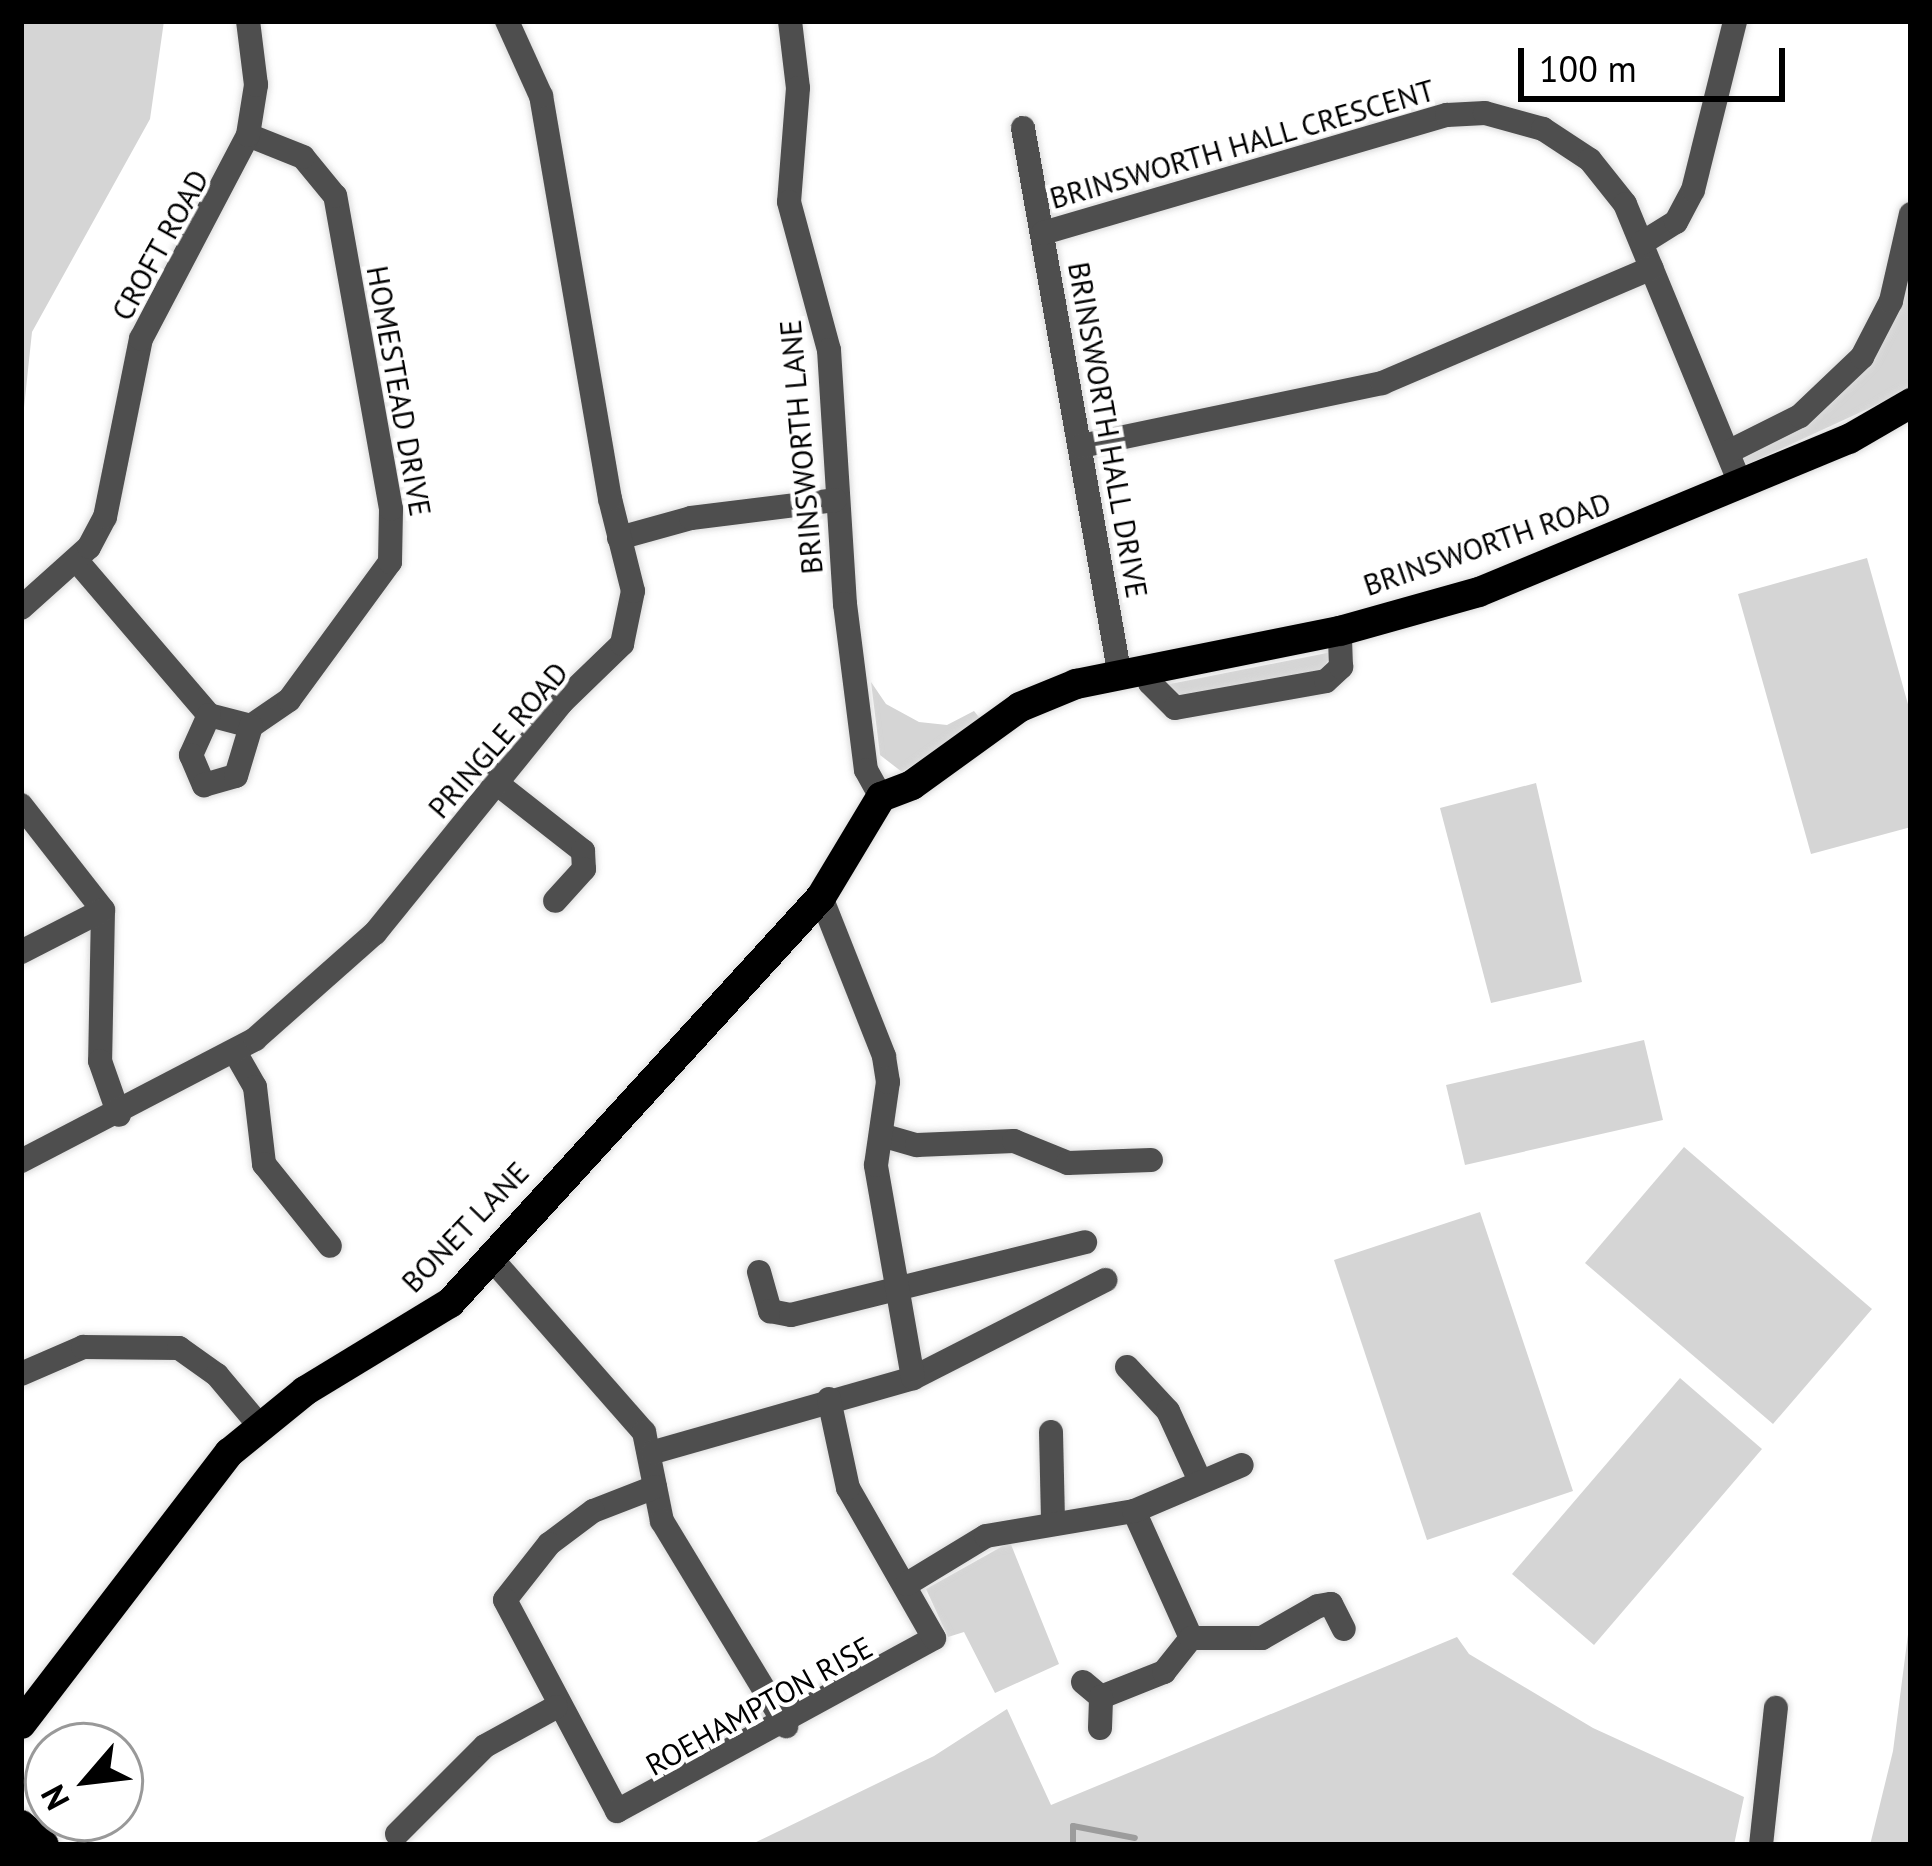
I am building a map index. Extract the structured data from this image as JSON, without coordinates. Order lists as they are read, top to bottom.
{
  "streets": {
    "main road": ["BRINSWORTH ROAD", "BONET LANE"],
    "street": [
      "BRINSWORTH HALL CRESCENT",
      "CROFT ROAD",
      "HOMESTEAD DRIVE",
      "BRINSWORTH HALL DRIVE",
      "BRINSWORTH LANE",
      "PRINGLE ROAD",
      "ROEHAMPTON RISE"
    ]
  },
  "crossings": [
    ["BRINSWORTH HALL CRESCENT", "BRINSWORTH HALL DRIVE"],
    ["BRINSWORTH HALL CRESCENT", "BRINSWORTH ROAD"],
    ["CROFT ROAD", "HOMESTEAD DRIVE"],
    ["BRINSWORTH HALL DRIVE", "BRINSWORTH ROAD"],
    ["BRINSWORTH LANE", "BRINSWORTH ROAD"],
    ["BRINSWORTH LANE", "BONET LANE"],
    ["BRINSWORTH ROAD", "BONET LANE"]
  ],
  "scale_bar": "100 m",
  "north": "bottom left"
}
